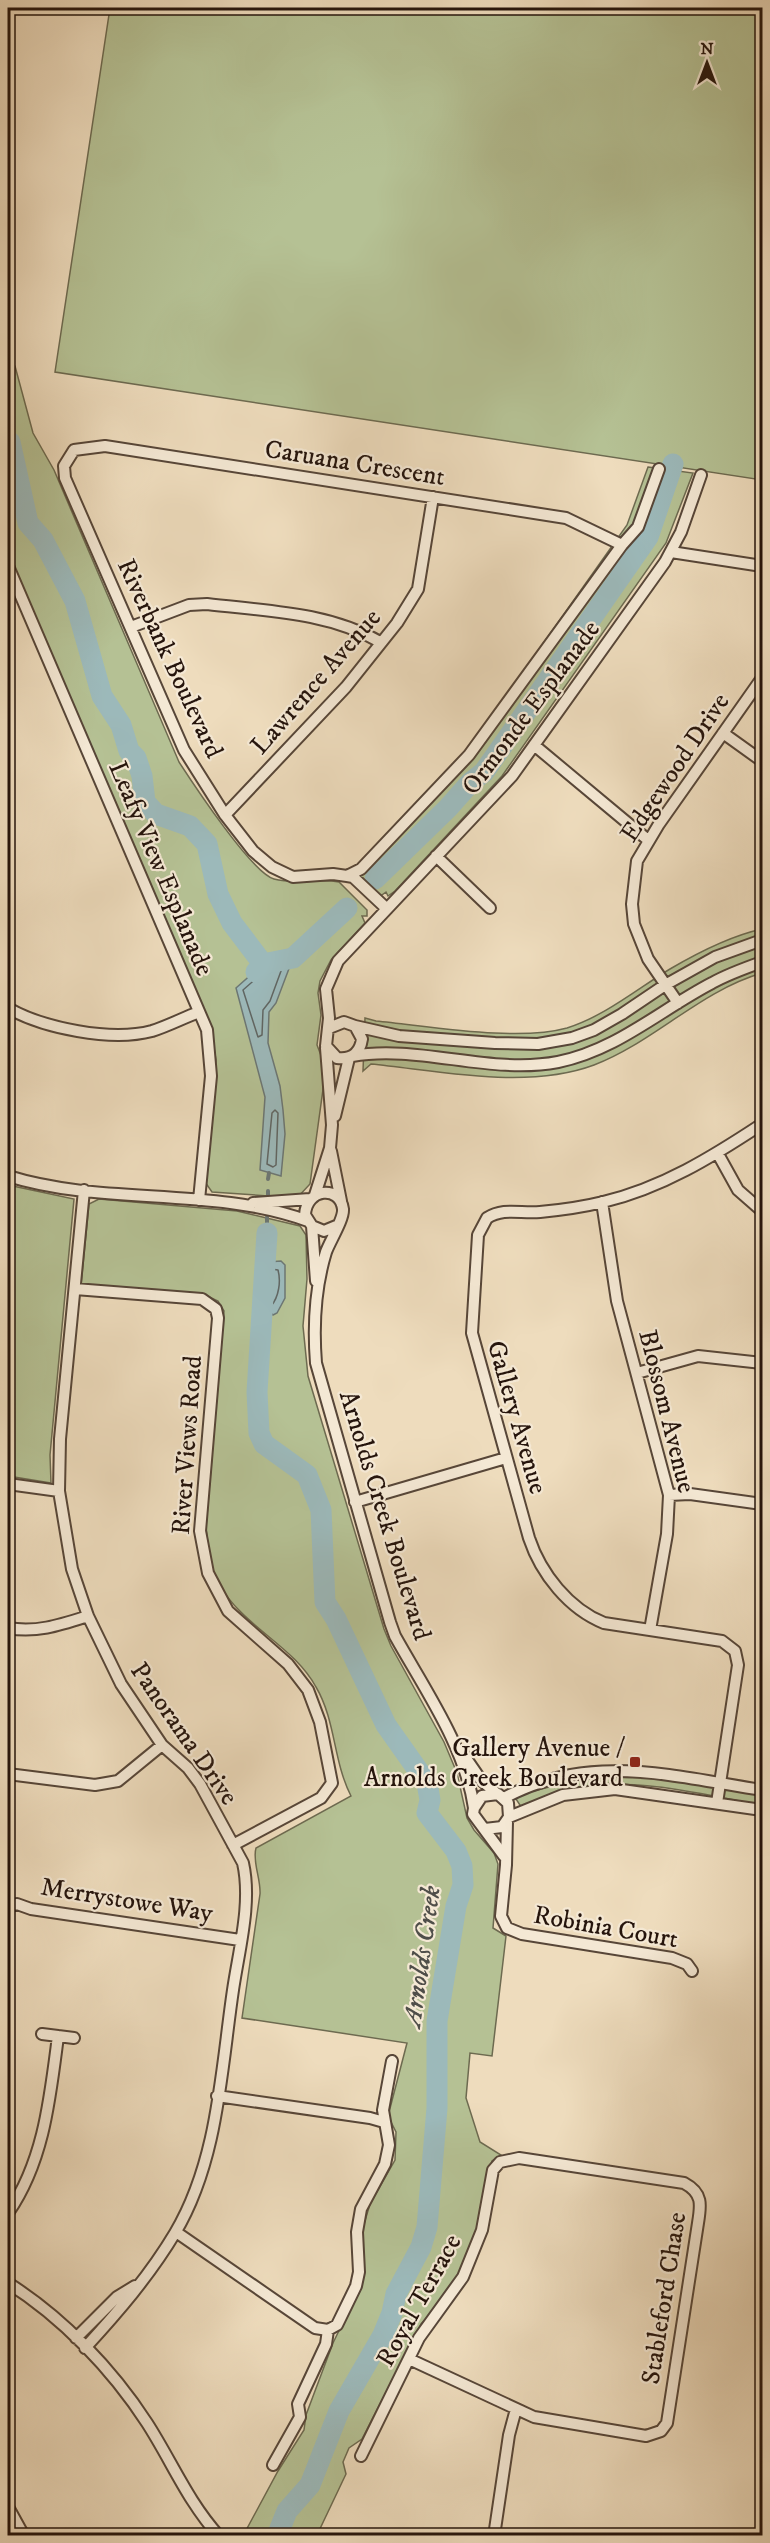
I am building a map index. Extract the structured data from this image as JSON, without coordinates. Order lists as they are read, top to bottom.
{
  "streets": {
    "street": [
      "Caruana Crescent",
      "Riverbank Boulevard",
      "Lawrence Avenue",
      "Ormonde Esplanade",
      "Edgewood Drive",
      "Leafy View Esplanade",
      "Blossom Avenue",
      "Gallery Avenue",
      "River Views Road",
      "Arnolds Creek Boulevard",
      "Panorama Drive",
      "Merrystowe Way",
      "Robinia Court",
      "Stableford Chase",
      "Royal Terrace"
    ]
  },
  "crossings": [
    ["Caruana Crescent", "Riverbank Boulevard"],
    ["Caruana Crescent", "Lawrence Avenue"],
    ["Riverbank Boulevard", "Lawrence Avenue"],
    ["Blossom Avenue", "Gallery Avenue"],
    ["River Views Road", "Panorama Drive"],
    ["Arnolds Creek Boulevard", "Robinia Court"],
    ["Panorama Drive", "Merrystowe Way"],
    ["Stableford Chase", "Royal Terrace"]
  ],
  "water": ["Arnolds Creek"],
  "places": {
    "transit": ["Gallery Avenue / Arnolds Creek Boulevard"]
  },
  "north": "top"
}
